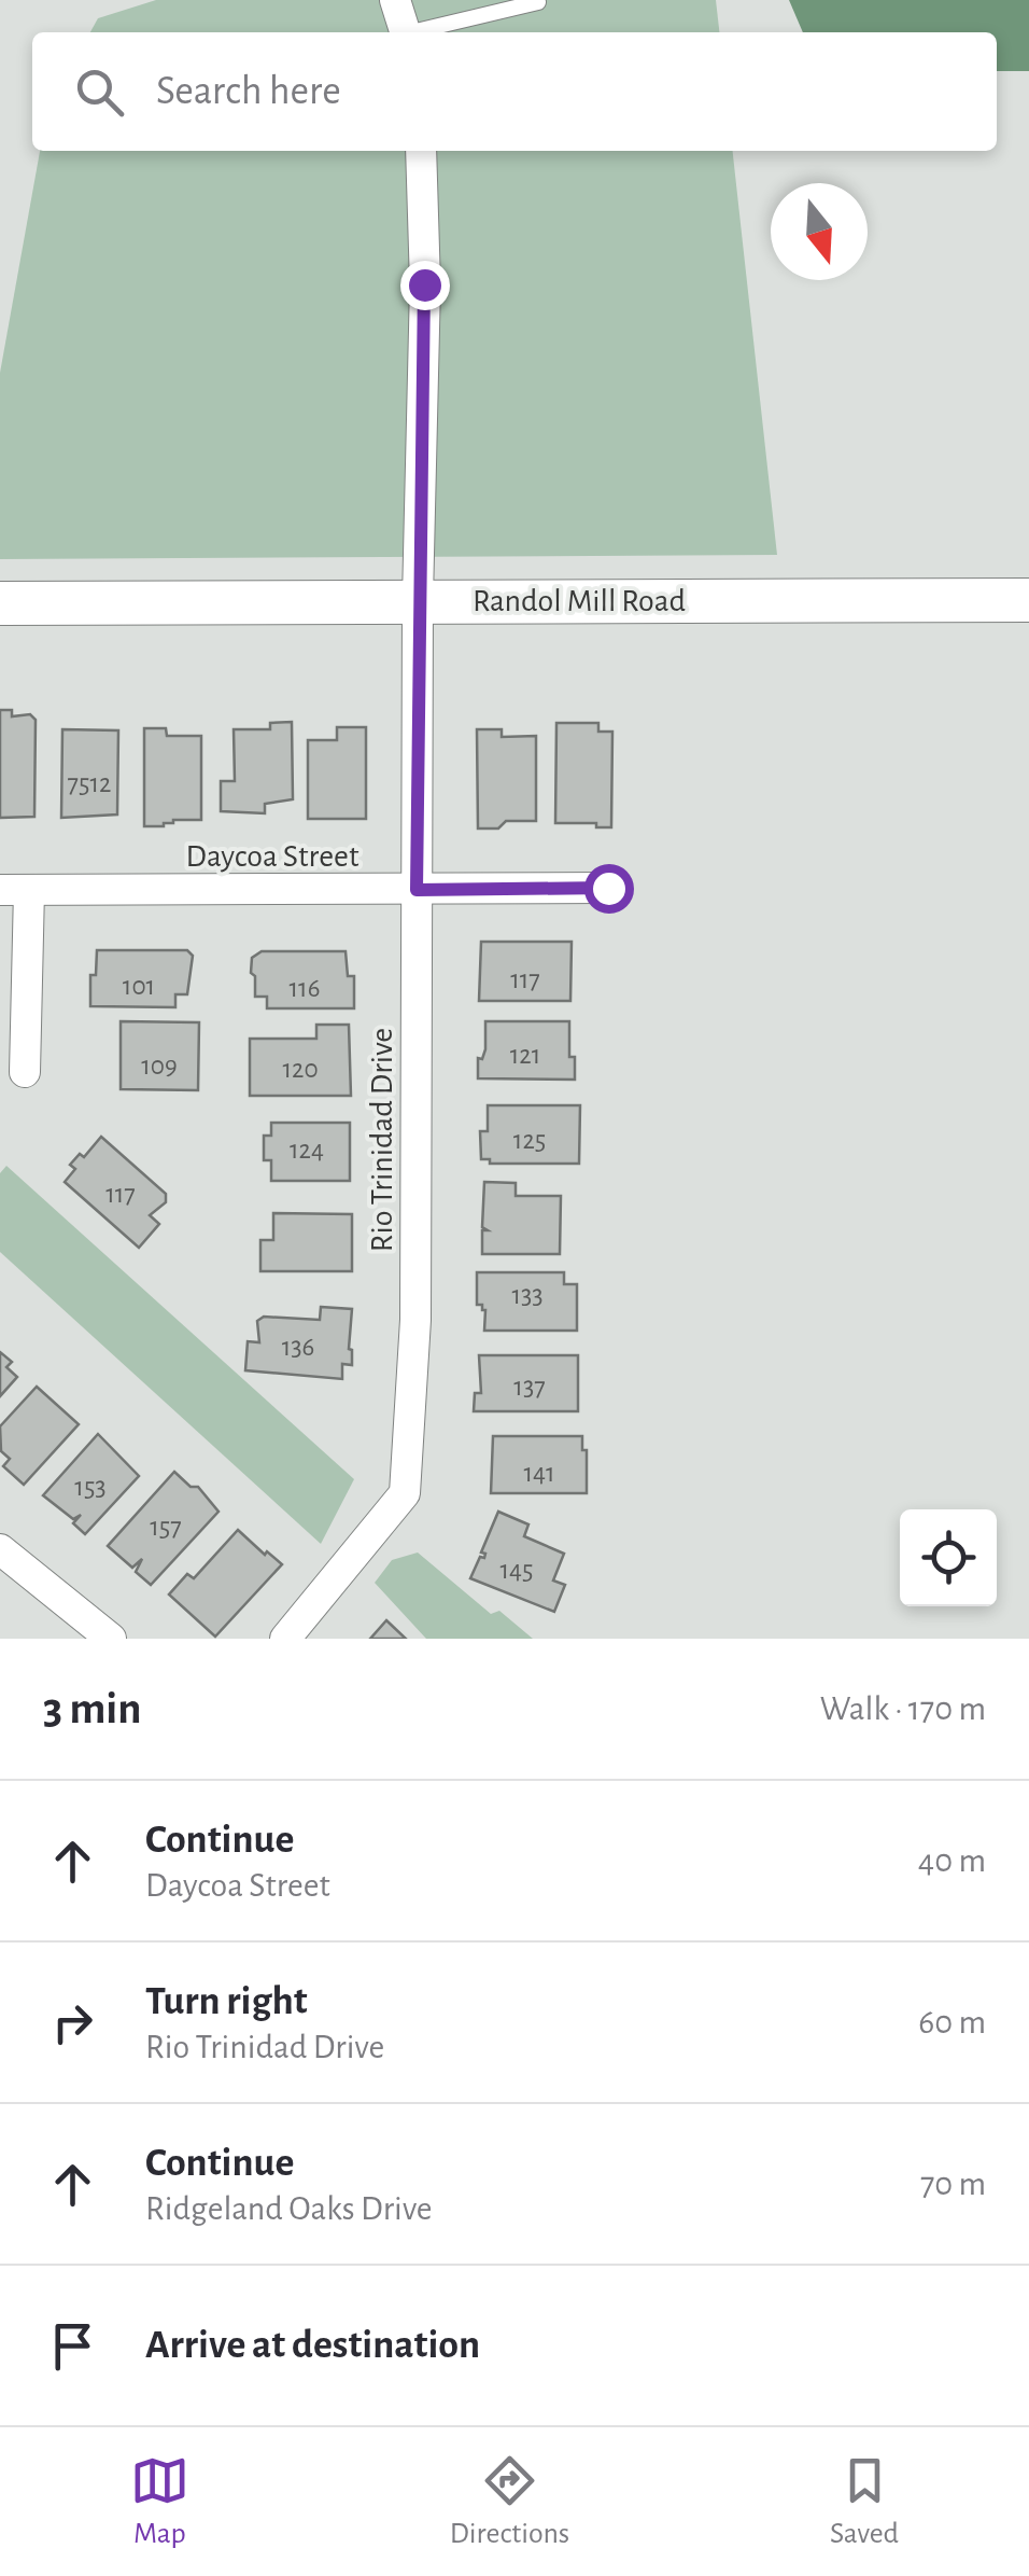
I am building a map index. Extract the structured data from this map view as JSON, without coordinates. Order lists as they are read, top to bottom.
{
  "streets": {
    "main road": ["Randol Mill Road"],
    "street": ["Daycoa Street", "Rio Trinidad Drive"]
  },
  "crossings": [
    ["Randol Mill Road", "Rio Trinidad Drive"],
    ["Daycoa Street", "Rio Trinidad Drive"]
  ],
  "house_numbers": [
    "7512",
    "117",
    "101",
    "116",
    "121",
    "109",
    "120",
    "125",
    "124",
    "117",
    "133",
    "136",
    "137",
    "141",
    "153",
    "157",
    "145"
  ],
  "north": "bottom",
  "page": {
    "search": "Search here",
    "heading": ["3 min", "Walk · 170 m"],
    "list": [
      ["Continue", "Daycoa Street", "40 m"],
      ["Turn right", "Rio Trinidad Drive", "60 m"],
      ["Continue", "Ridgeland Oaks Drive", "70 m"],
      "Arrive at destination"
    ],
    "nav": ["Map", "Directions", "Saved"]
  }
}
